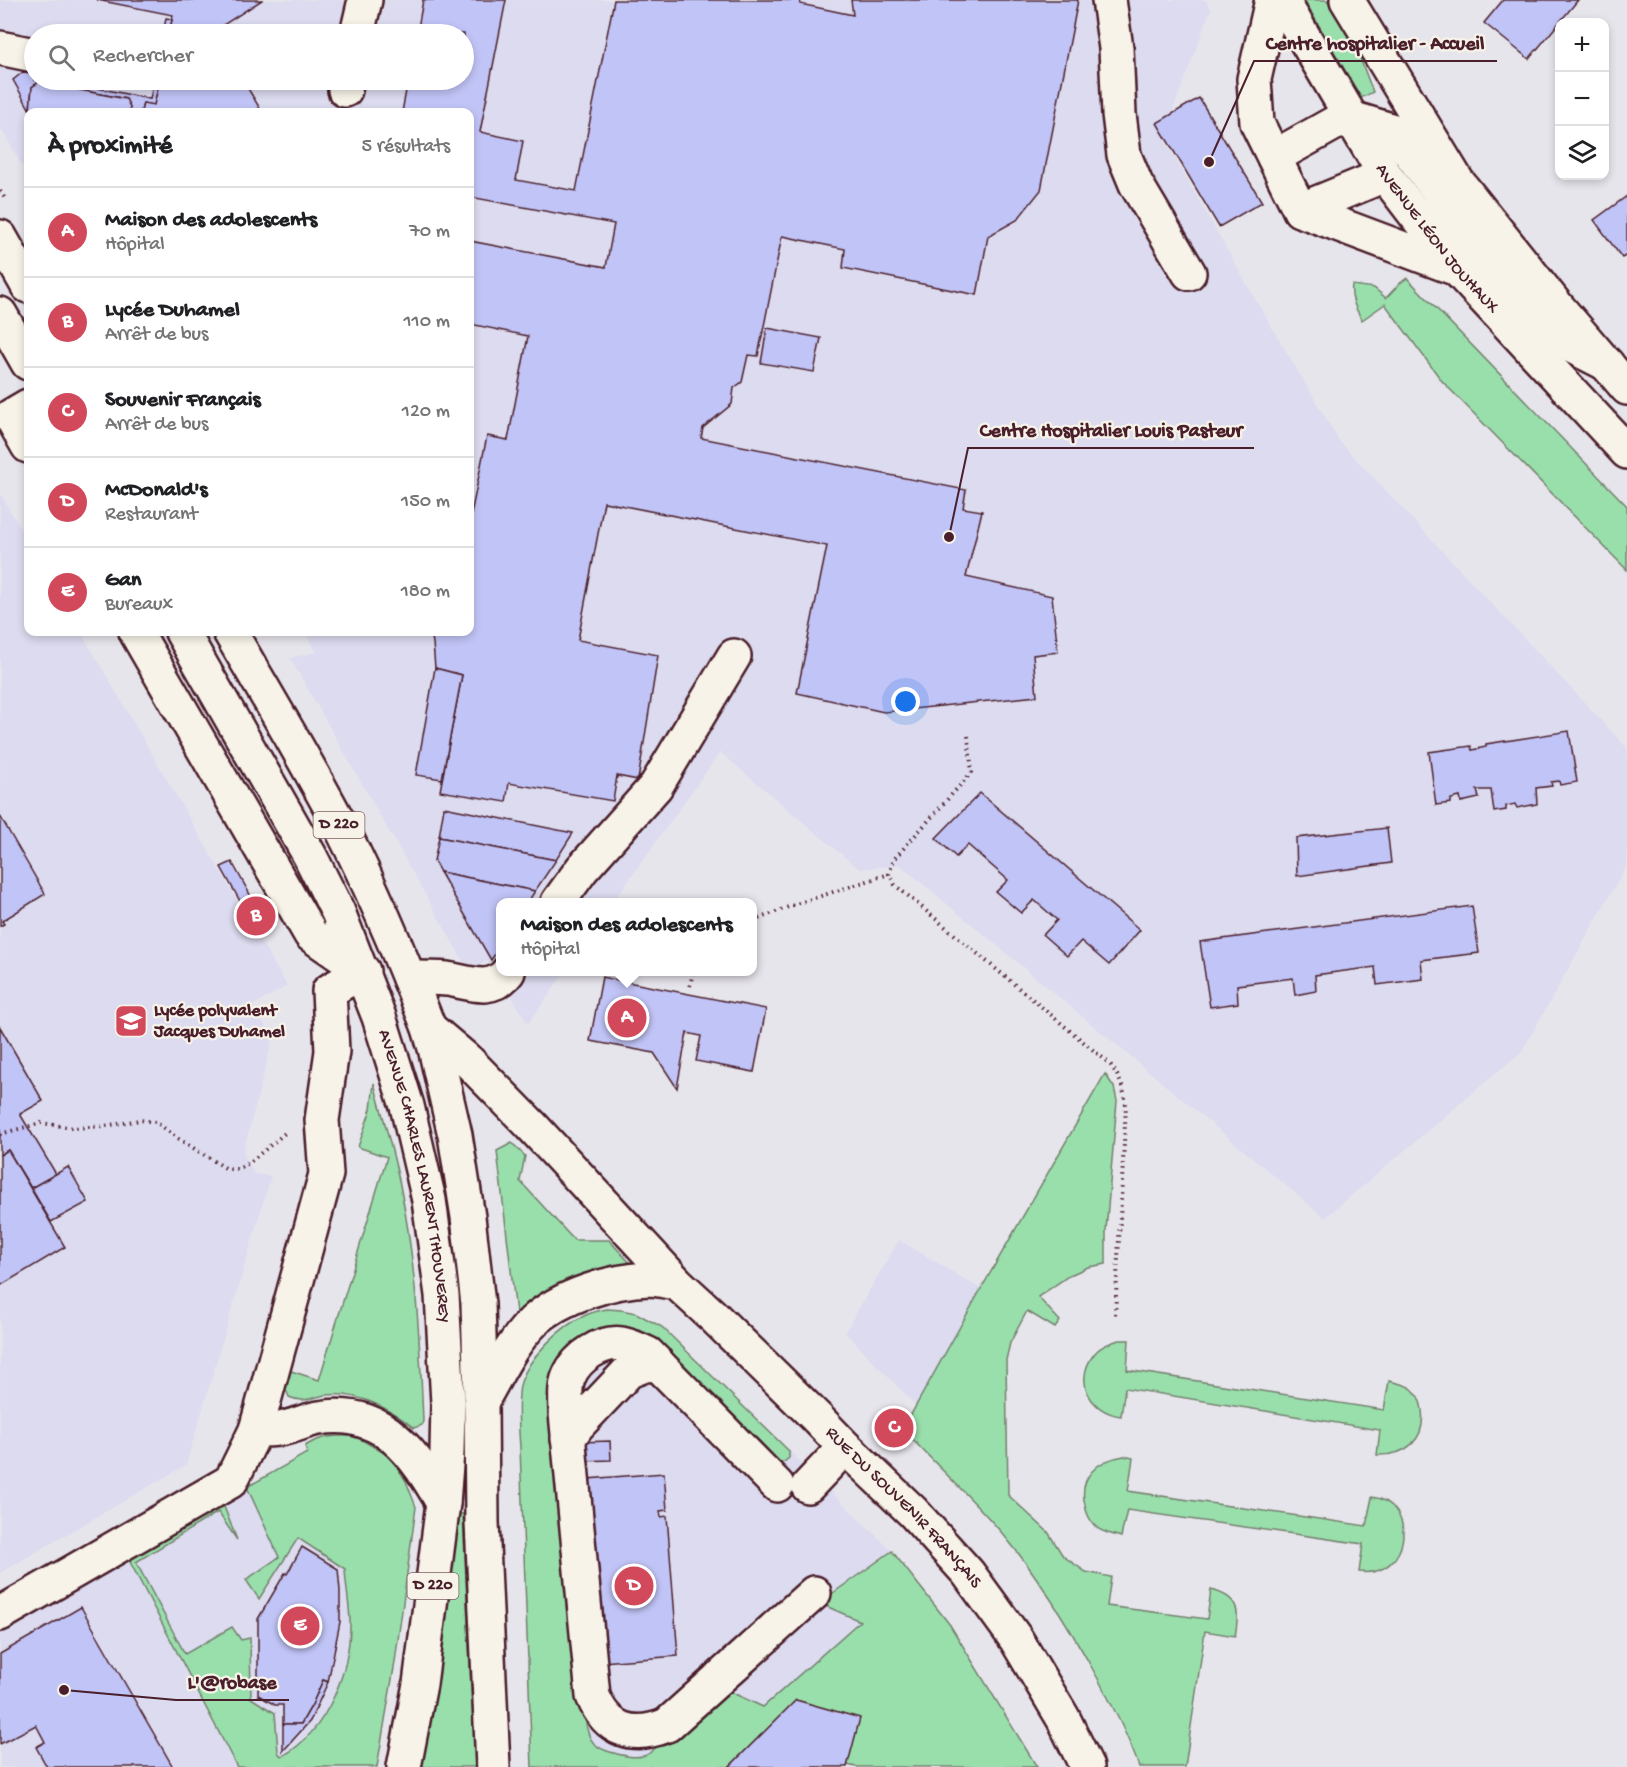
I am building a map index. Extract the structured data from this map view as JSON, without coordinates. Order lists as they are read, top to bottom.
{
  "streets": {
    "main road": [
      "AVENUE LÉON JOUHAUX",
      "D 220",
      "AVENUE CHARLES LAURENT THOUVEREY",
      "RUE DU SOUVENIR FRANÇAIS"
    ]
  },
  "crossings": [
    ["AVENUE CHARLES LAURENT THOUVEREY", "RUE DU SOUVENIR FRANÇAIS"]
  ],
  "places": {
    "other": ["Centre hospitalier - Accueil", "Centre Hospitalier Louis Pasteur", "L'@robase"],
    "school or university": ["Lycée polyvalent Jacques Duhamel"]
  },
  "page": {
    "map_buttons": ["+", "−"],
    "search": "Rechercher",
    "heading": ["À proximité", "5 résultats"],
    "list": [
      {
        "mark": "A",
        "name": "Maison des adolescents",
        "note": "Hôpital",
        "value": "70 m"
      },
      {
        "mark": "B",
        "name": "Lycée Duhamel",
        "note": "Arrêt de bus",
        "value": "110 m"
      },
      {
        "mark": "C",
        "name": "Souvenir Français",
        "note": "Arrêt de bus",
        "value": "120 m"
      },
      {
        "mark": "D",
        "name": "McDonald's",
        "note": "Restaurant",
        "value": "150 m"
      },
      {
        "mark": "E",
        "name": "Gan",
        "note": "Bureaux",
        "value": "180 m"
      }
    ],
    "pins": [
      "B",
      "A",
      "C",
      "D",
      "E"
    ],
    "popup": ["Maison des adolescents", "Hôpital"]
  }
}
